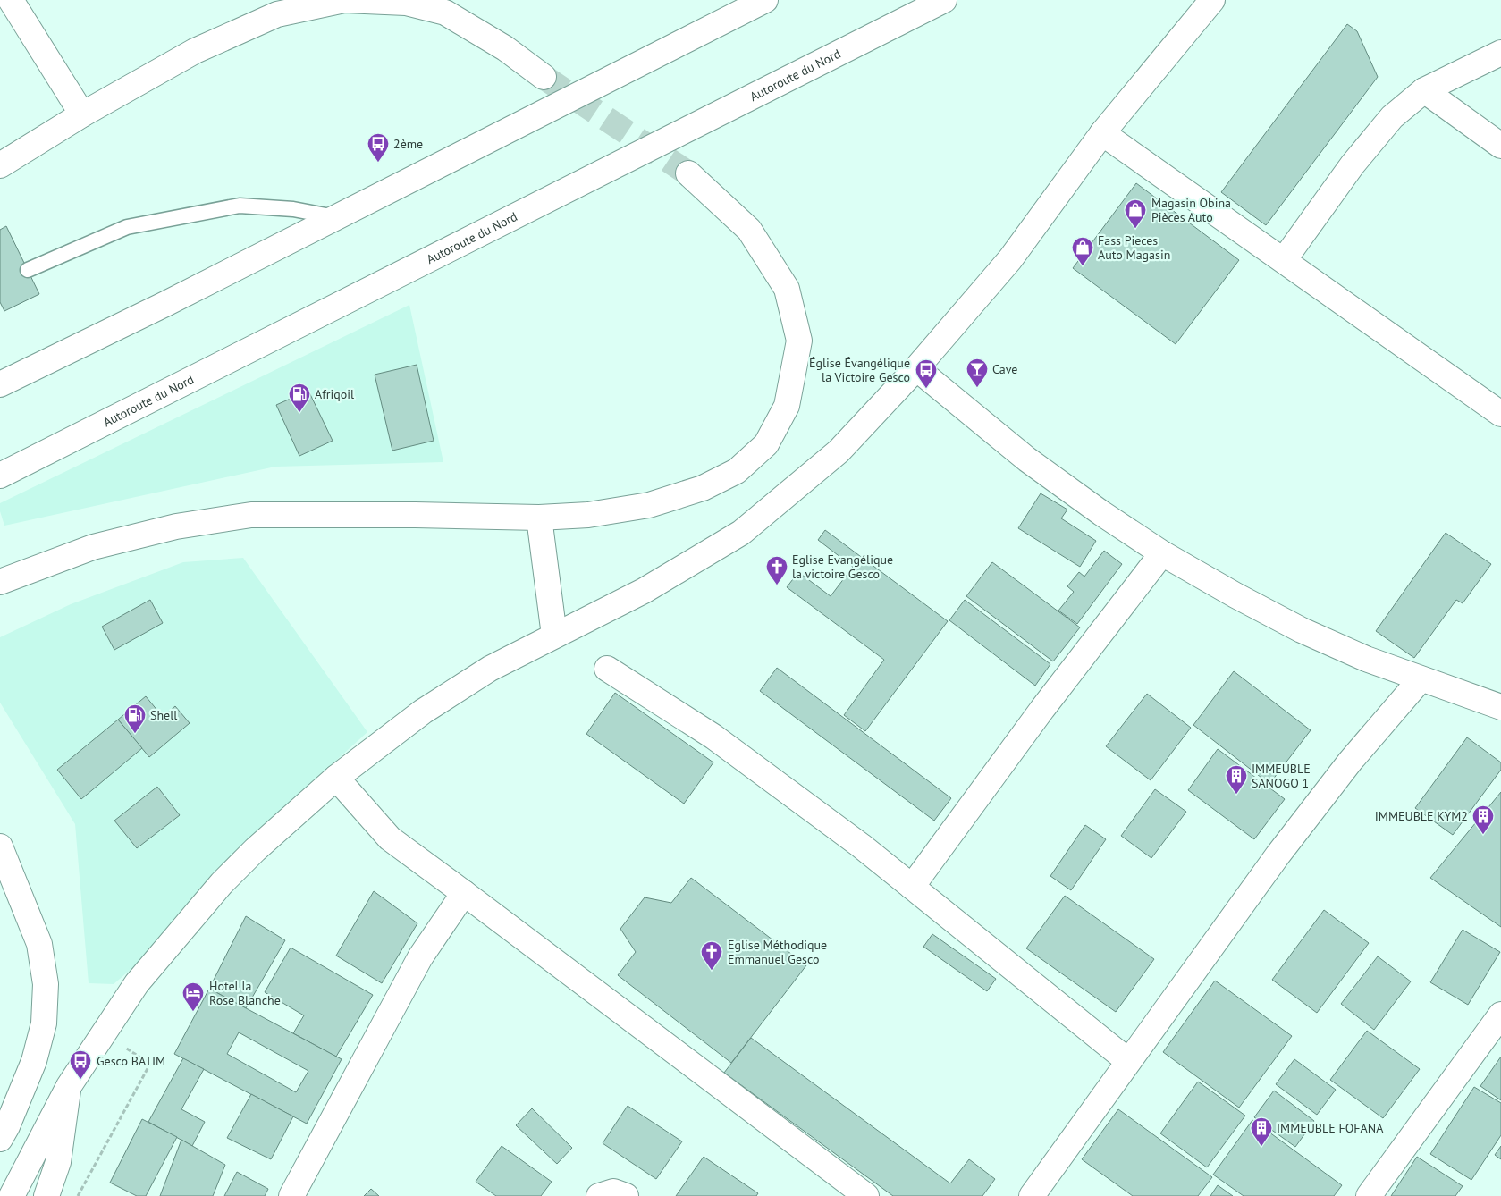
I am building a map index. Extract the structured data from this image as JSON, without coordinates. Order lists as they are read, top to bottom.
{
  "streets": {
    "main road": ["Autoroute du Nord"]
  },
  "places": {
    "bus stop": ["2ème", "Église Évangélique la Victoire Gesco", "Gesco BATIM"],
    "shop": ["Magasin Obina Pièces Auto", "Fass Pieces Auto Magasin"],
    "bar": ["Cave"],
    "fuel station": ["Afriqoil", "Shell"],
    "church": ["Eglise Evangélique la victoire Gesco", "Eglise Méthodique Emmanuel Gesco"],
    "building": ["IMMEUBLE SANOGO 1", "IMMEUBLE KYM2", "IMMEUBLE FOFANA"],
    "hotel": ["Hotel la Rose Blanche"]
  }
}
